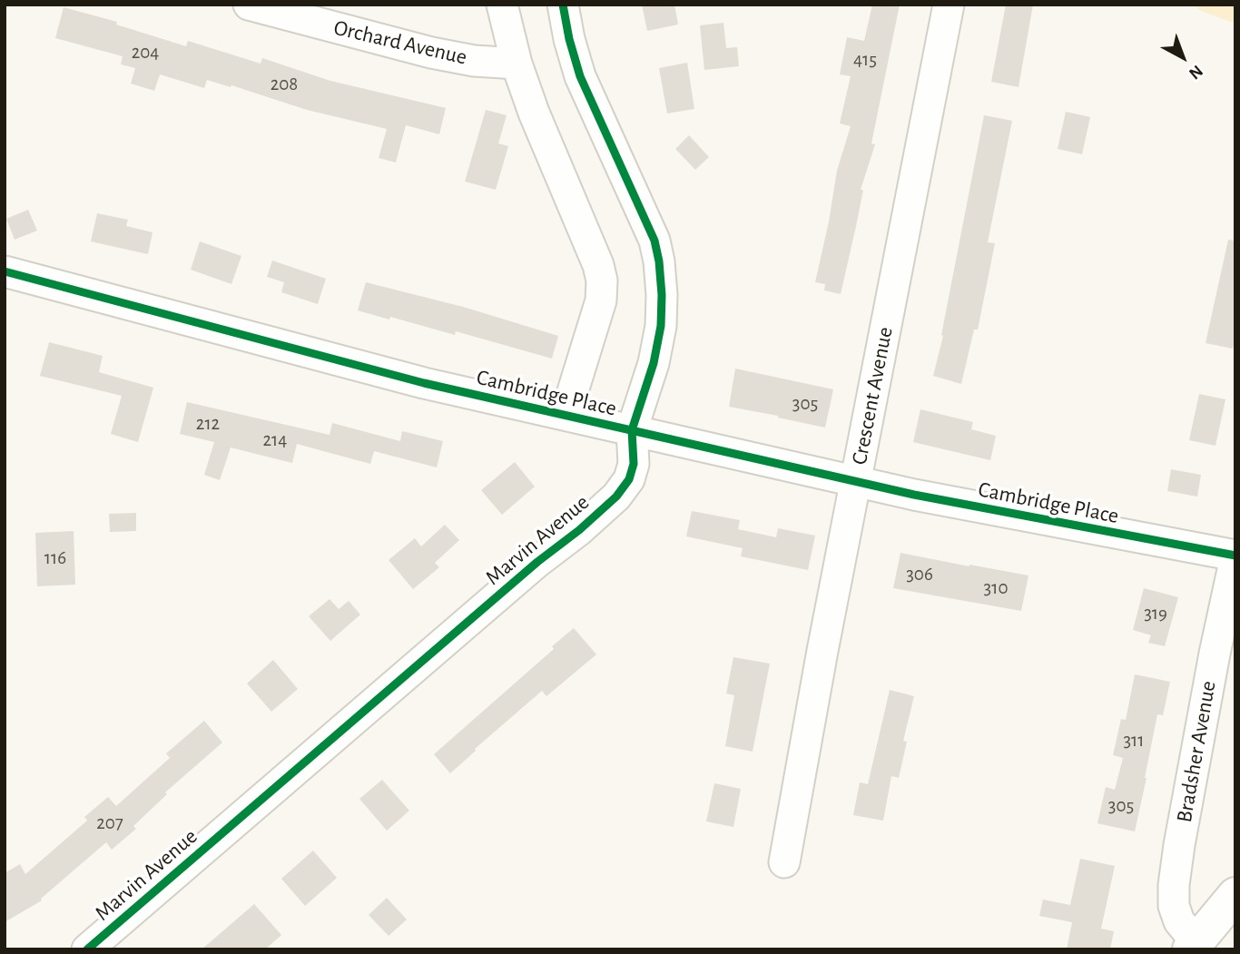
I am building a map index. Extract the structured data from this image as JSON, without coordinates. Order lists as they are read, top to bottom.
{
  "streets": {
    "street": [
      "Orchard Avenue",
      "Cambridge Place",
      "Crescent Avenue",
      "Marvin Avenue",
      "Bradsher Avenue"
    ]
  },
  "crossings": [
    ["Cambridge Place", "Crescent Avenue"],
    ["Cambridge Place", "Marvin Avenue"],
    ["Cambridge Place", "Bradsher Avenue"]
  ],
  "house_numbers": [
    "204",
    "415",
    "208",
    "305",
    "212",
    "214",
    "116",
    "306",
    "310",
    "319",
    "311",
    "305",
    "207"
  ],
  "north": "bottom right"
}
